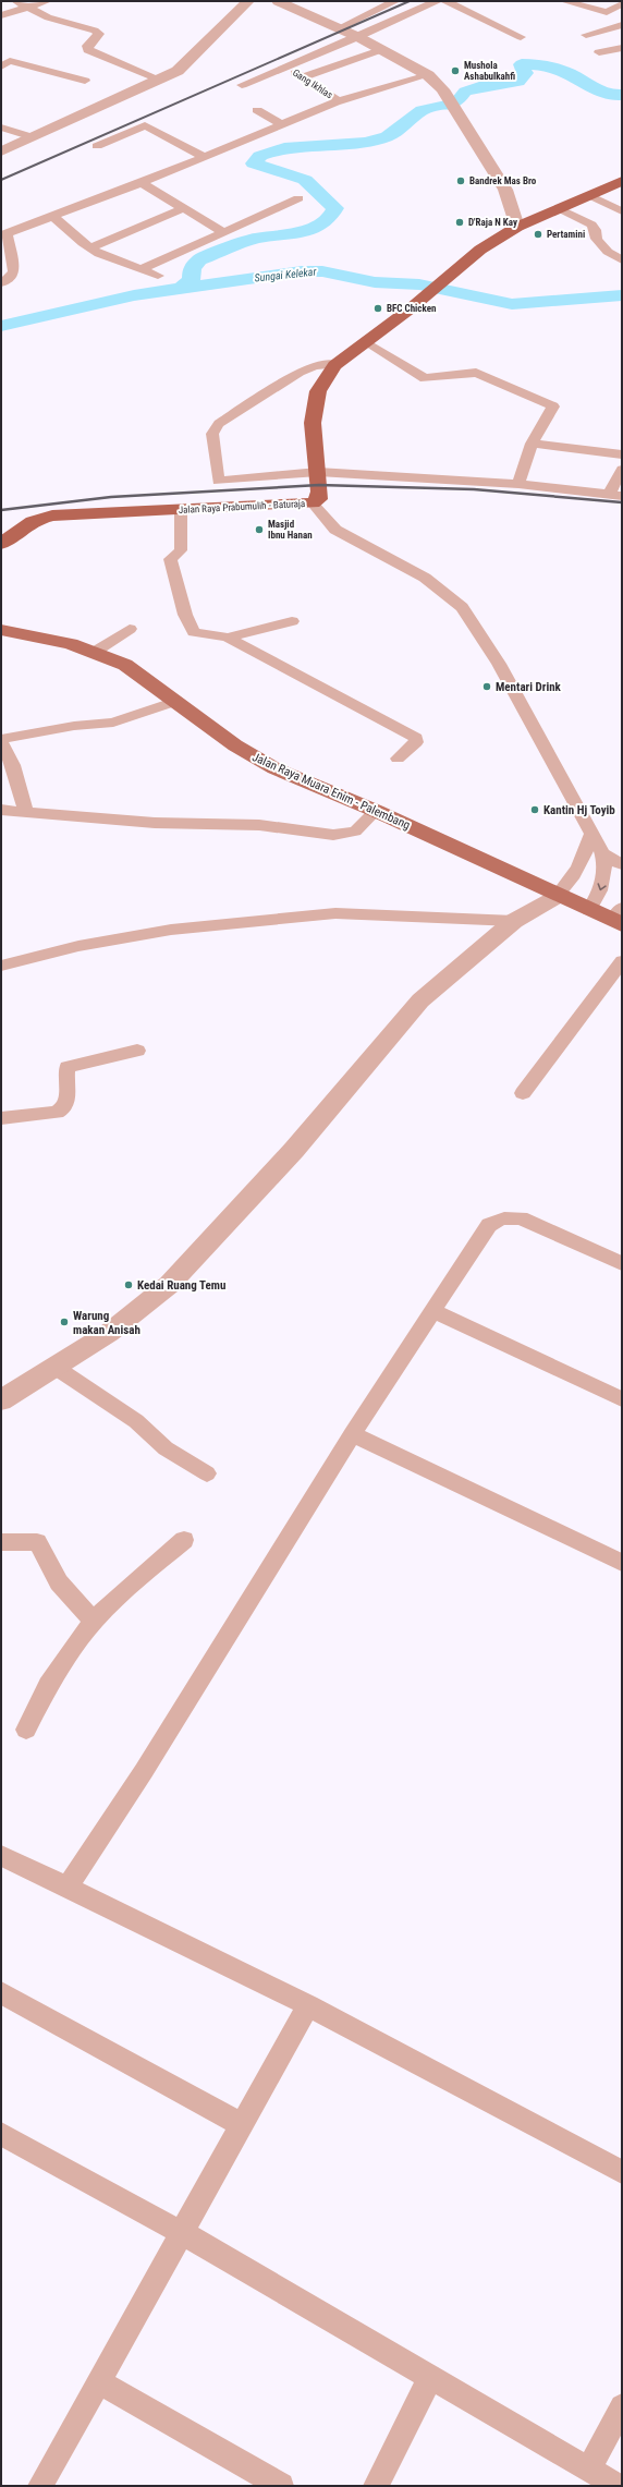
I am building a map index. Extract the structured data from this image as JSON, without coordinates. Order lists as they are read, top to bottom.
{
  "streets": {
    "highway": ["Jalan Raya Prabumulih - Baturaja"],
    "main road": ["Jalan Raya Muara Enim - Palembang"],
    "street": ["Gang Ikhlas"]
  },
  "water": ["Sungai Kelekar"],
  "places": [
    "Mushola Ashabulkahfi",
    "Bandrek Mas Bro",
    "D'Raja N Kay",
    "Pertamini",
    "BFC Chicken",
    "Masjid Ibnu Hanan",
    "Mentari Drink",
    "Kantin Hj Toyib",
    "Kedai Ruang Temu",
    "Warung makan Anisah"
  ]
}
